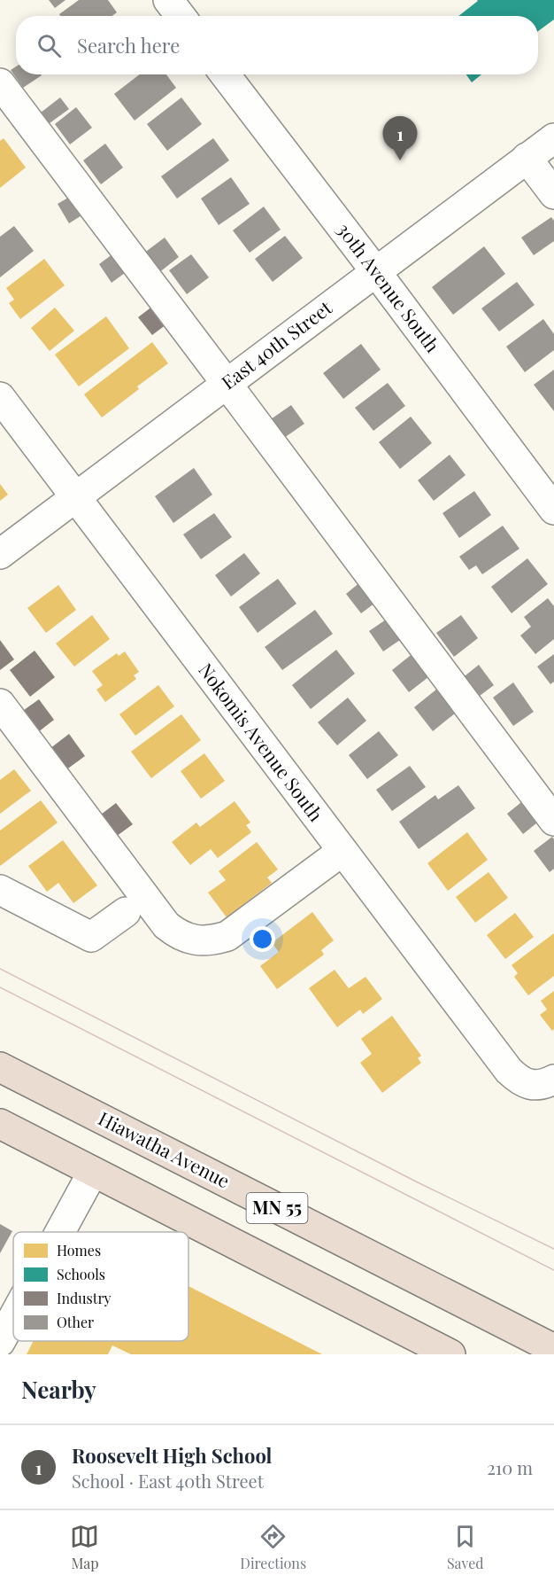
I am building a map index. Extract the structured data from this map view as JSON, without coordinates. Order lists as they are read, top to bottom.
{
  "streets": {
    "highway": ["Hiawatha Avenue", "MN 55"],
    "street": ["30th Avenue South", "East 40th Street", "Nokomis Avenue South"]
  },
  "crossings": [
    ["30th Avenue South", "East 40th Street"],
    ["East 40th Street", "Nokomis Avenue South"]
  ],
  "legend": [
    "Homes",
    "Schools",
    "Industry",
    "Other"
  ],
  "page": {
    "search": "Search here",
    "pins": "1",
    "heading": "Nearby",
    "list": [
      {
        "mark": "1",
        "name": "Roosevelt High School",
        "note": "School · East 40th Street",
        "value": "210 m"
      }
    ],
    "nav": ["Map", "Directions", "Saved"]
  }
}
